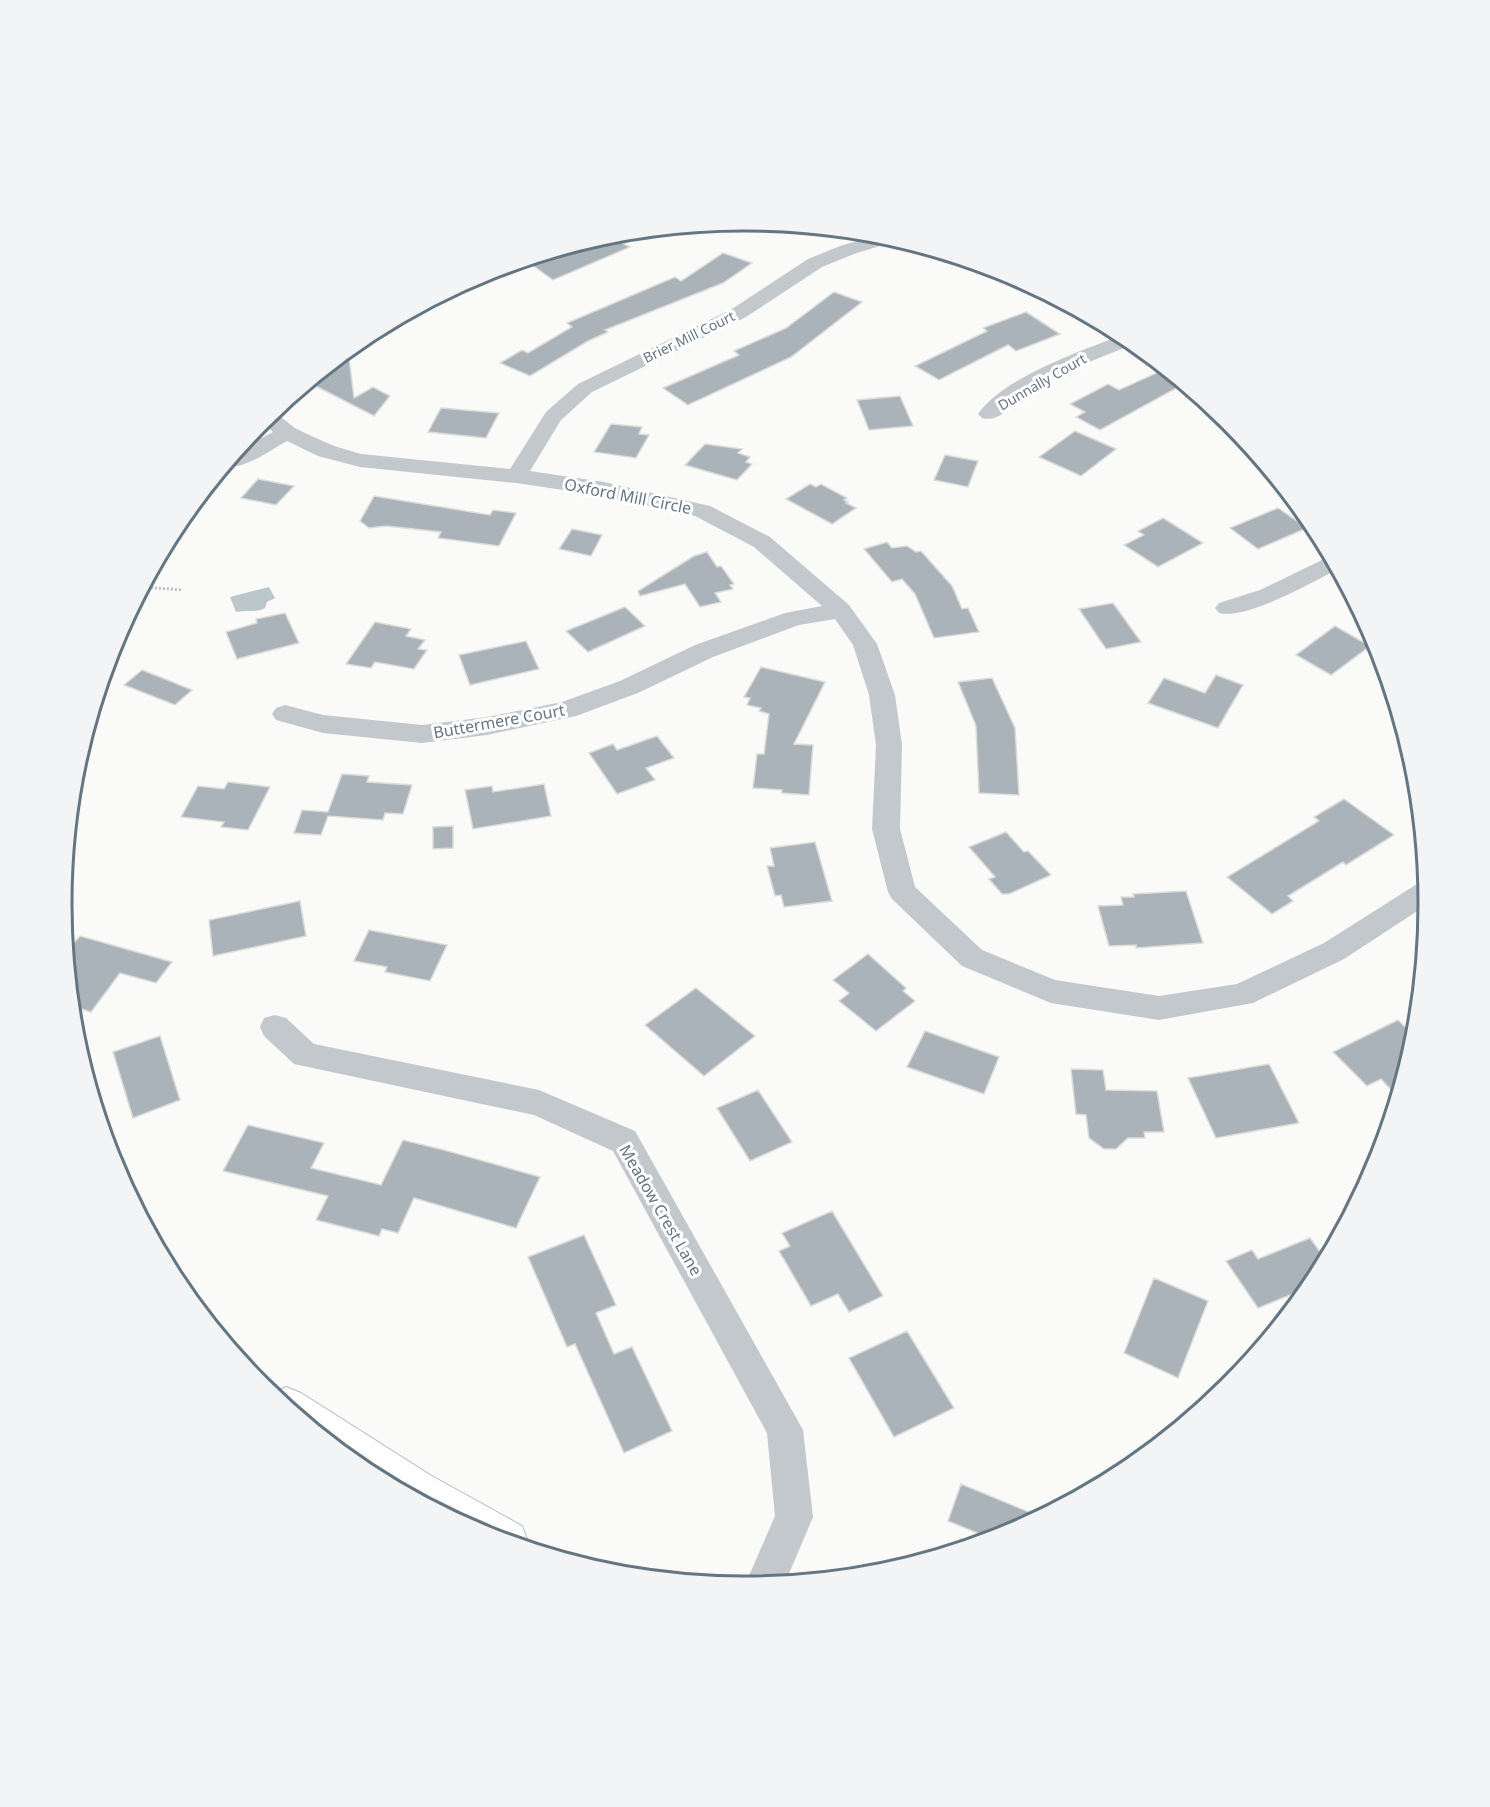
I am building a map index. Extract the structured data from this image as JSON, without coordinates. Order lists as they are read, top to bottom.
{
  "streets": {
    "street": [
      "Brier Mill Court",
      "Dunnally Court",
      "Oxford Mill Circle",
      "Buttermere Court",
      "Meadow Crest Lane"
    ]
  },
  "crossings": [
    ["Brier Mill Court", "Oxford Mill Circle"],
    ["Oxford Mill Circle", "Buttermere Court"]
  ]
}
